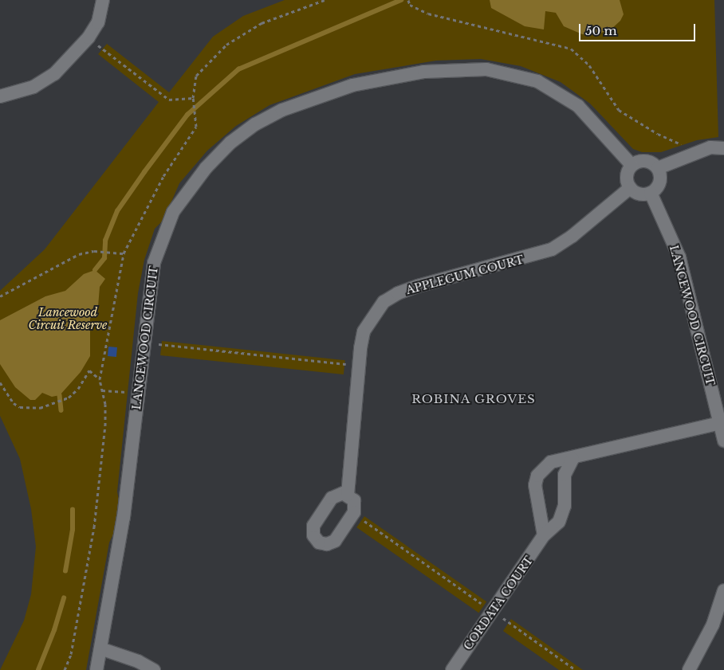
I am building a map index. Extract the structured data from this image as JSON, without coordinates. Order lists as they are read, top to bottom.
{
  "streets": {
    "street": ["APPLEGUM COURT", "LANCEWOOD CIRCUIT", "CORDATA COURT"]
  },
  "crossings": [
    ["APPLEGUM COURT", "LANCEWOOD CIRCUIT"]
  ],
  "districts": ["ROBINA GROVES"],
  "parks": ["Lancewood Circuit Reserve"],
  "scale_bar": "50 m"
}
